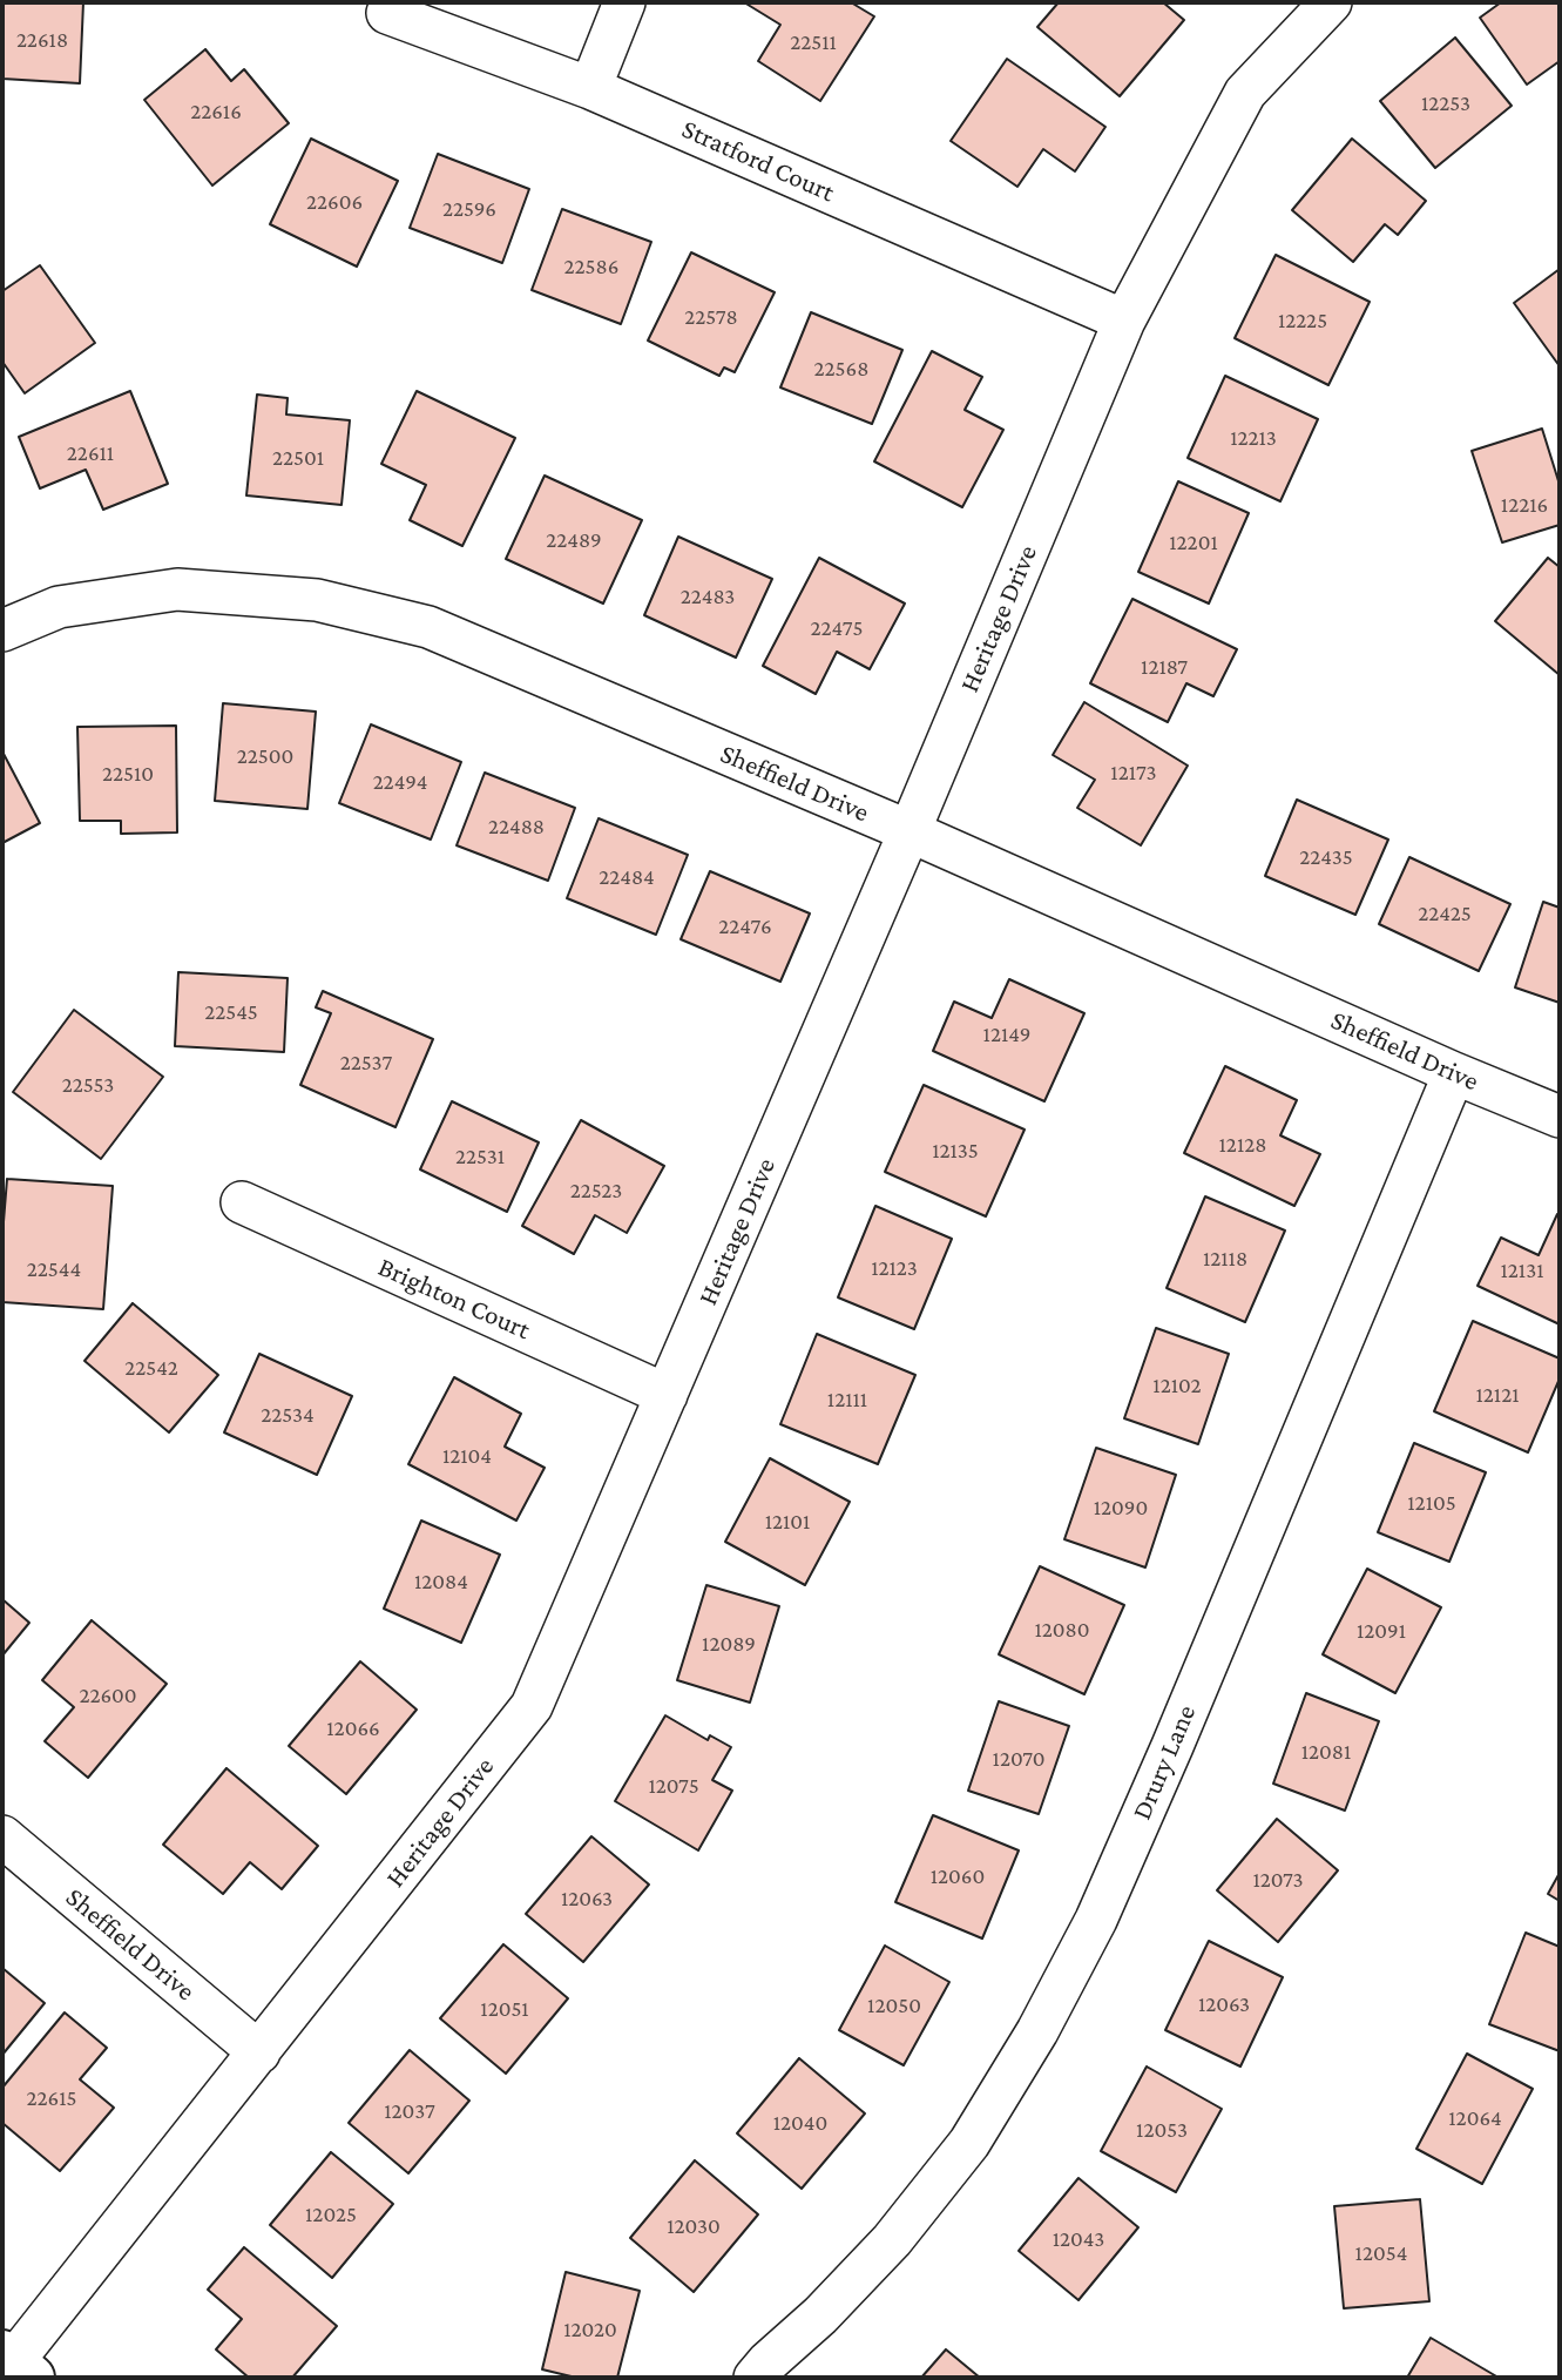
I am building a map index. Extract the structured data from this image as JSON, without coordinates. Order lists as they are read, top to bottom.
{
  "streets": {
    "street": [
      "Stratford Court",
      "Heritage Drive",
      "Sheffield Drive",
      "Brighton Court",
      "Drury Lane"
    ]
  },
  "crossings": [
    ["Stratford Court", "Heritage Drive"],
    ["Heritage Drive", "Sheffield Drive"],
    ["Heritage Drive", "Brighton Court"],
    ["Sheffield Drive", "Drury Lane"]
  ],
  "house_numbers": [
    "22618",
    "22511",
    "12253",
    "22616",
    "22606",
    "22596",
    "22586",
    "22578",
    "12225",
    "22568",
    "12213",
    "22611",
    "22501",
    "12216",
    "22489",
    "12201",
    "22483",
    "22475",
    "12187",
    "22500",
    "12173",
    "22510",
    "22494",
    "22488",
    "22435",
    "22484",
    "22425",
    "22476",
    "22545",
    "12149",
    "22537",
    "22553",
    "12128",
    "12135",
    "22531",
    "22523",
    "12118",
    "12123",
    "22544",
    "12131",
    "22542",
    "12102",
    "12121",
    "12111",
    "22534",
    "12104",
    "12105",
    "12090",
    "12101",
    "12084",
    "12080",
    "12091",
    "12089",
    "22600",
    "12066",
    "12081",
    "12070",
    "12075",
    "12060",
    "12073",
    "12063",
    "12063",
    "12050",
    "12051",
    "22615",
    "12037",
    "12064",
    "12040",
    "12053",
    "12025",
    "12030",
    "12043",
    "12054",
    "12020"
  ]
}
